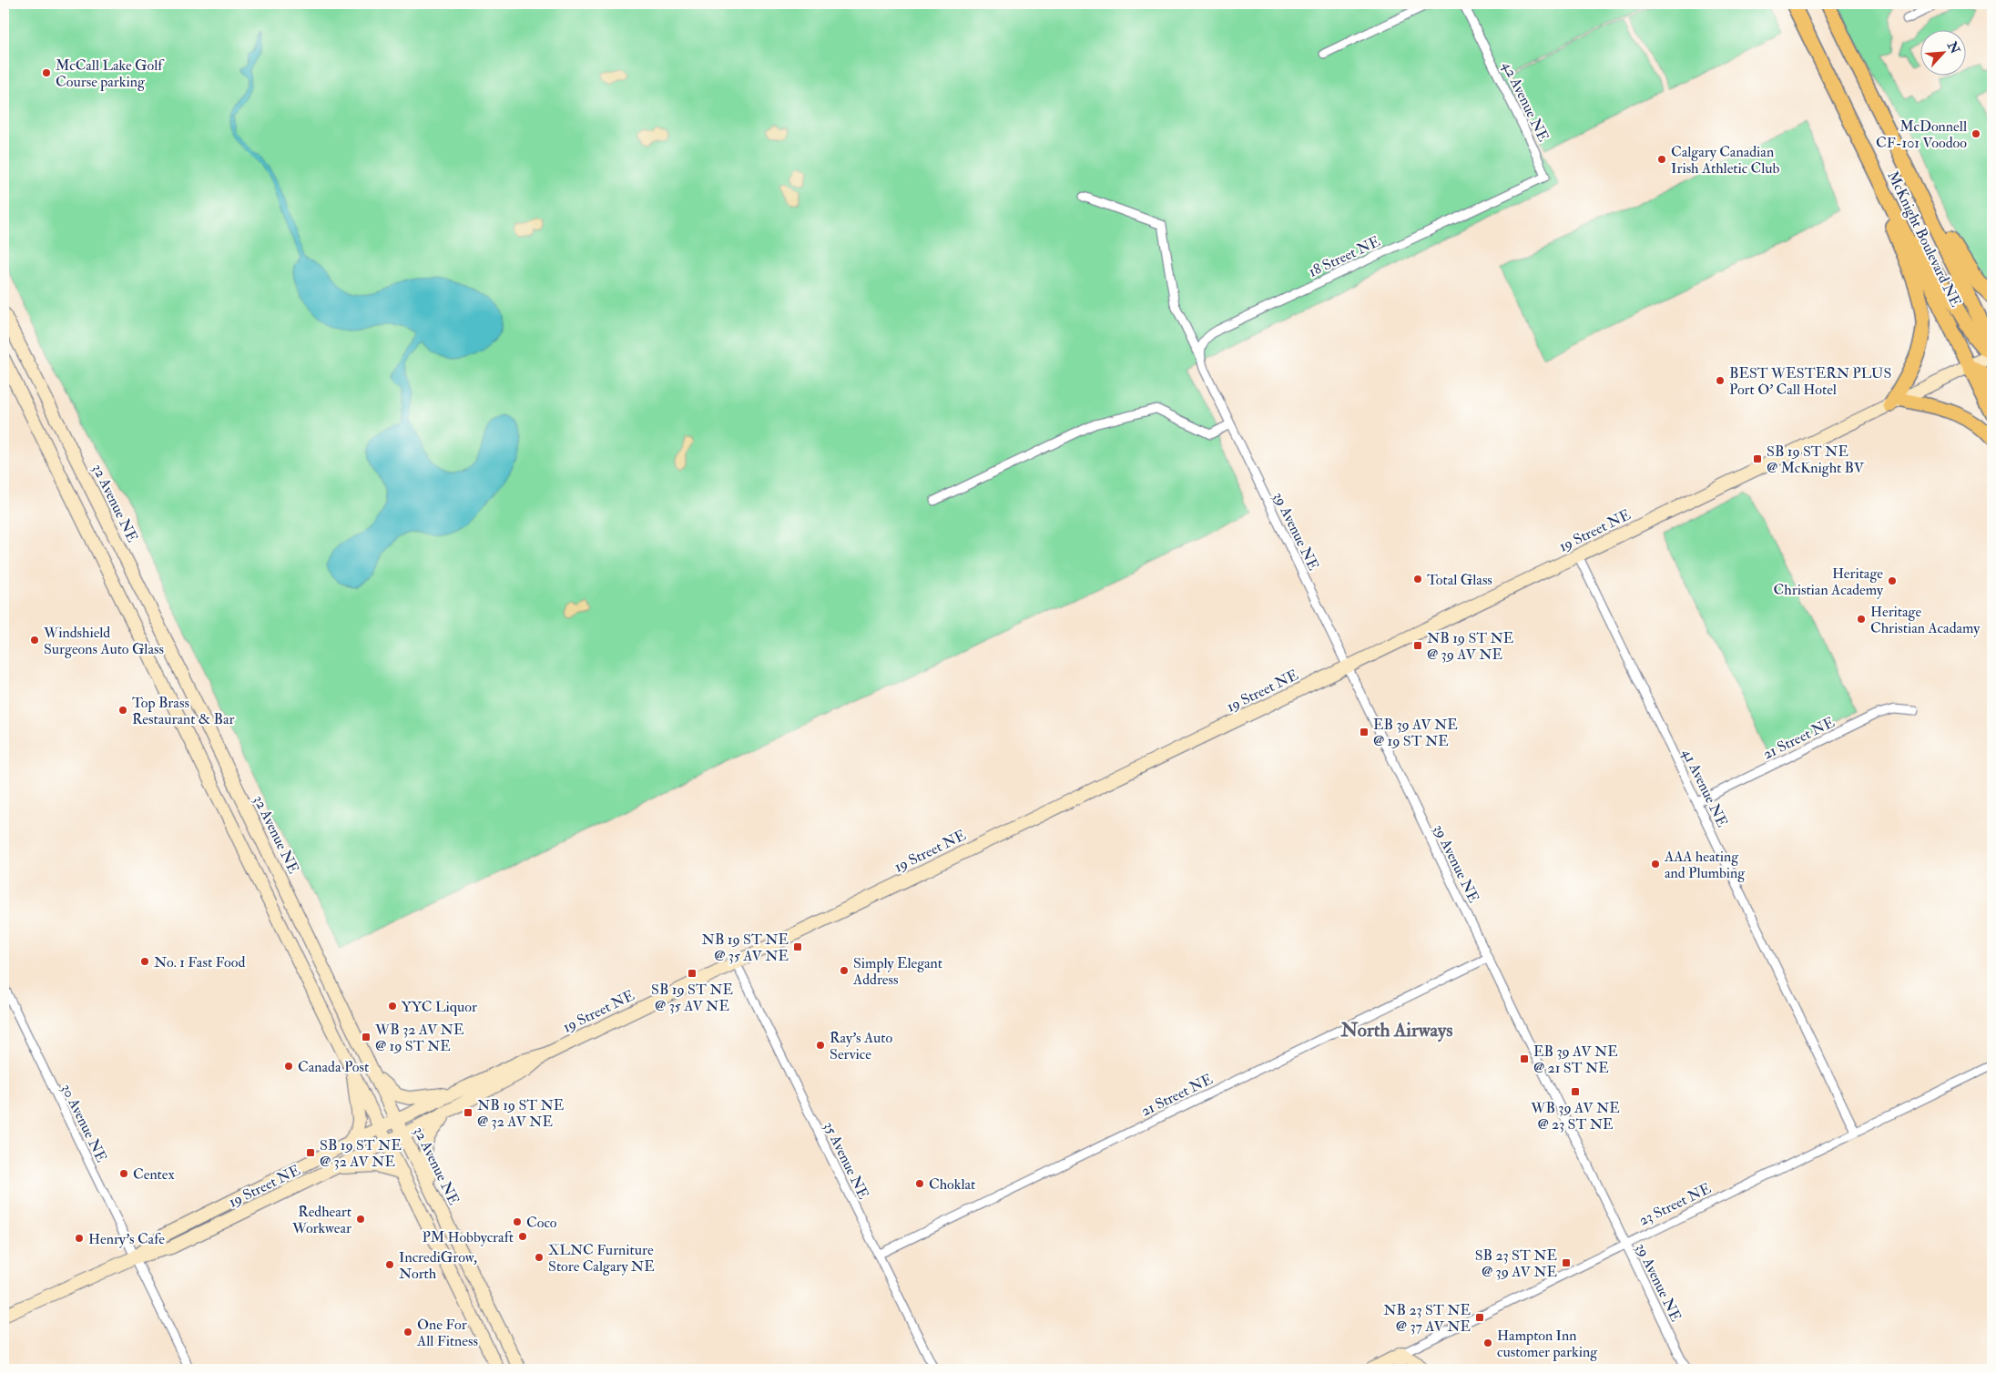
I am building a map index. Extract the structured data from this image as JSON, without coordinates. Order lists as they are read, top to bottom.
{
  "streets": {
    "main road": ["McKnight Boulevard NE"],
    "street": [
      "42 Avenue NE",
      "18 Street NE",
      "32 Avenue NE",
      "19 Street NE",
      "39 Avenue NE",
      "21 Street NE",
      "41 Avenue NE",
      "30 Avenue NE",
      "35 Avenue NE",
      "23 Street NE"
    ]
  },
  "crossings": [
    ["42 Avenue NE", "18 Street NE"],
    ["McKnight Boulevard NE", "19 Street NE"],
    ["18 Street NE", "39 Avenue NE"],
    ["32 Avenue NE", "19 Street NE"],
    ["19 Street NE", "39 Avenue NE"],
    ["19 Street NE", "41 Avenue NE"],
    ["19 Street NE", "30 Avenue NE"],
    ["19 Street NE", "35 Avenue NE"],
    ["39 Avenue NE", "21 Street NE"],
    ["39 Avenue NE", "23 Street NE"],
    ["21 Street NE", "41 Avenue NE"],
    ["21 Street NE", "35 Avenue NE"],
    ["41 Avenue NE", "23 Street NE"]
  ],
  "districts": ["North Airways"],
  "places": {
    "other": [
      "McCall Lake Golf Course parking",
      "McDonnell CF-101 Voodoo",
      "Calgary Canadian Irish Athletic Club",
      "BEST WESTERN PLUS Port O' Call Hotel",
      "Total Glass",
      "Heritage Christian Academy",
      "Heritage Christian Acadamy",
      "Windshield Surgeons Auto Glass",
      "Top Brass Restaurant & Bar",
      "AAA heating and Plumbing",
      "No. 1 Fast Food",
      "Simply Elegant Address",
      "YYC Liquor",
      "Ray's Auto Service",
      "Canada Post",
      "Centex",
      "Choklat",
      "Redheart Workwear",
      "Coco",
      "PM Hobbycraft",
      "Henry's Cafe",
      "XLNC Furniture Store Calgary NE",
      "IncrediGrow, North",
      "One For All Fitness",
      "Hampton Inn customer parking"
    ],
    "transit": [
      "SB 19 ST NE @ McKnight BV",
      "NB 19 ST NE @ 39 AV NE",
      "EB 39 AV NE @ 19 ST NE",
      "NB 19 ST NE @ 35 AV NE",
      "SB 19 ST NE @ 35 AV NE",
      "WB 32 AV NE @ 19 ST NE",
      "EB 39 AV NE @ 21 ST NE",
      "WB 39 AV NE @ 23 ST NE",
      "NB 19 ST NE @ 32 AV NE",
      "SB 19 ST NE @ 32 AV NE",
      "SB 23 ST NE @ 39 AV NE",
      "NB 23 ST NE @ 37 AV NE"
    ]
  },
  "north": "top right"
}
